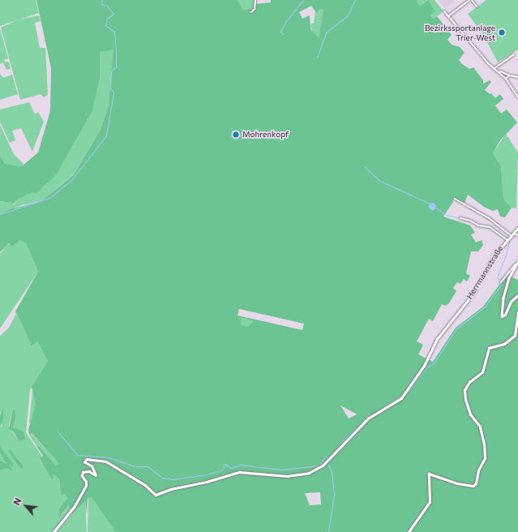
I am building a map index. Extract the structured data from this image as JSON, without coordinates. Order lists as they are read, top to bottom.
{
  "streets": {
    "street": ["Herrmannstraße"]
  },
  "places": ["Bezirkssportanlage Trier-West", "Mohrenkopf"],
  "north": "top left"
}
